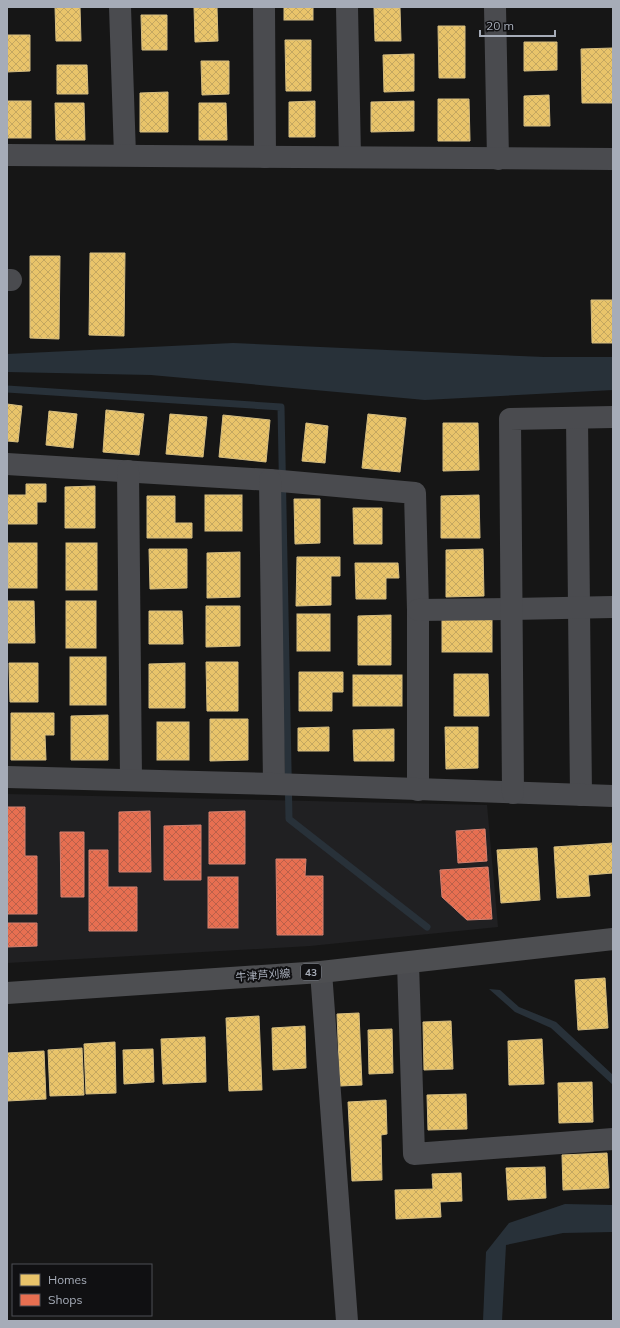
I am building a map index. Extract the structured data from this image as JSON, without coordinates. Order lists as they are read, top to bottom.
{
  "streets": {
    "main road": ["43", "牛津芦刈線"]
  },
  "legend": ["Homes", "Shops"],
  "scale_bar": "20 m"
}
